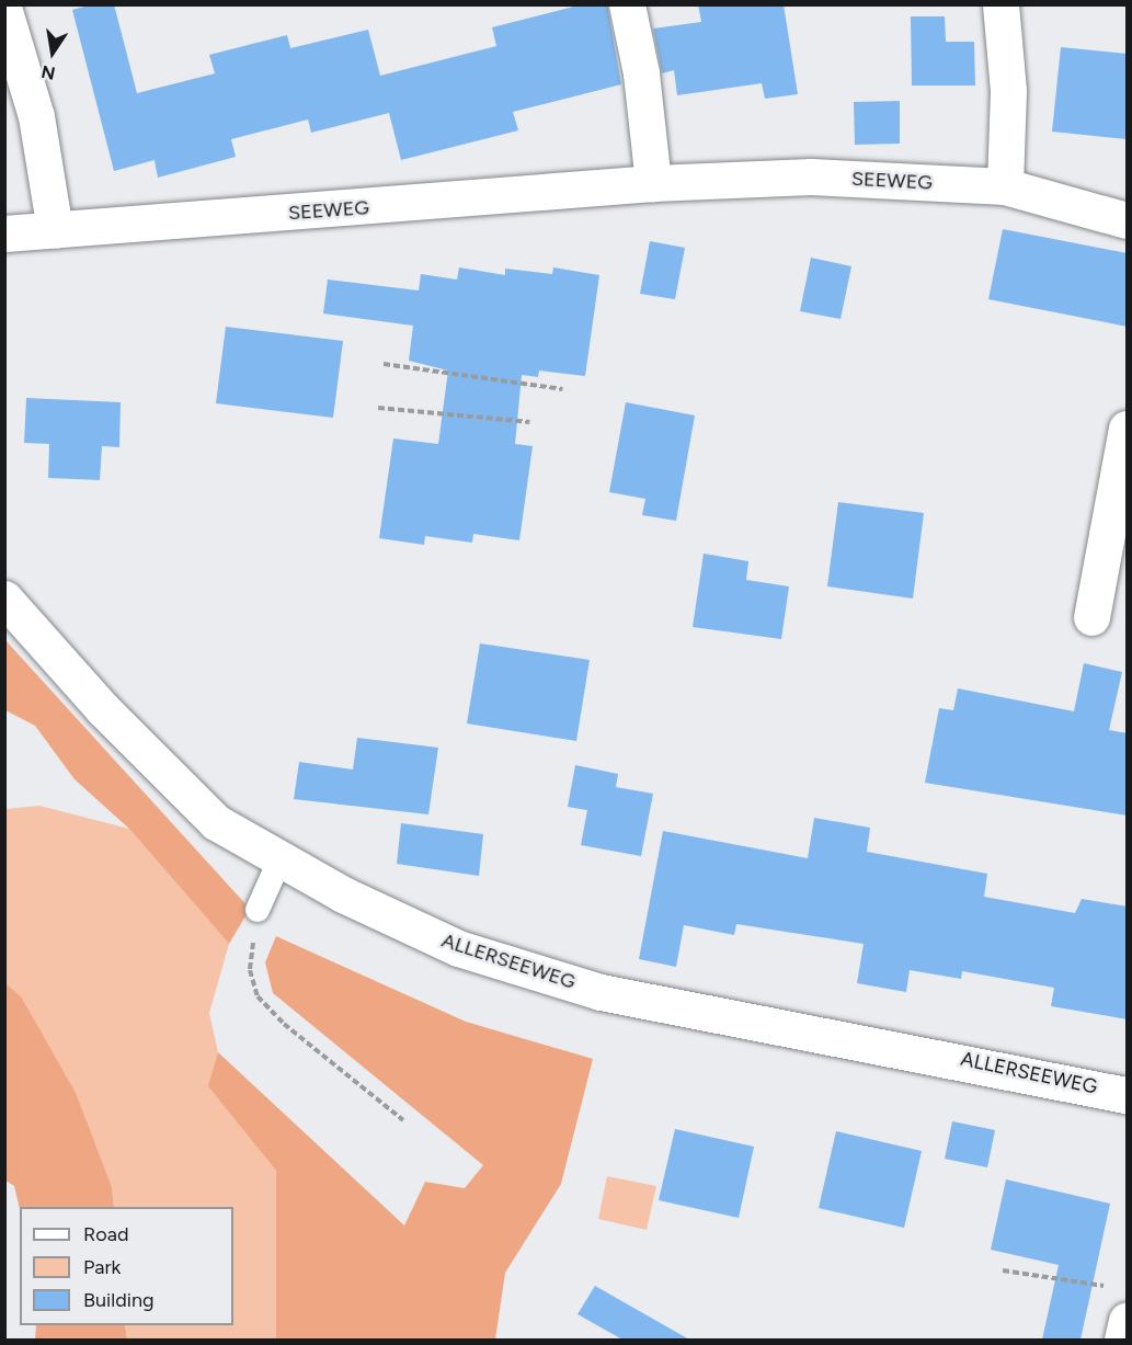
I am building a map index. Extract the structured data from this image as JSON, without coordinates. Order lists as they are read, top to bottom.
{
  "streets": {
    "street": ["SEEWEG", "ALLERSEEWEG"]
  },
  "legend": ["Road", "Park", "Building"],
  "north": "bottom"
}
